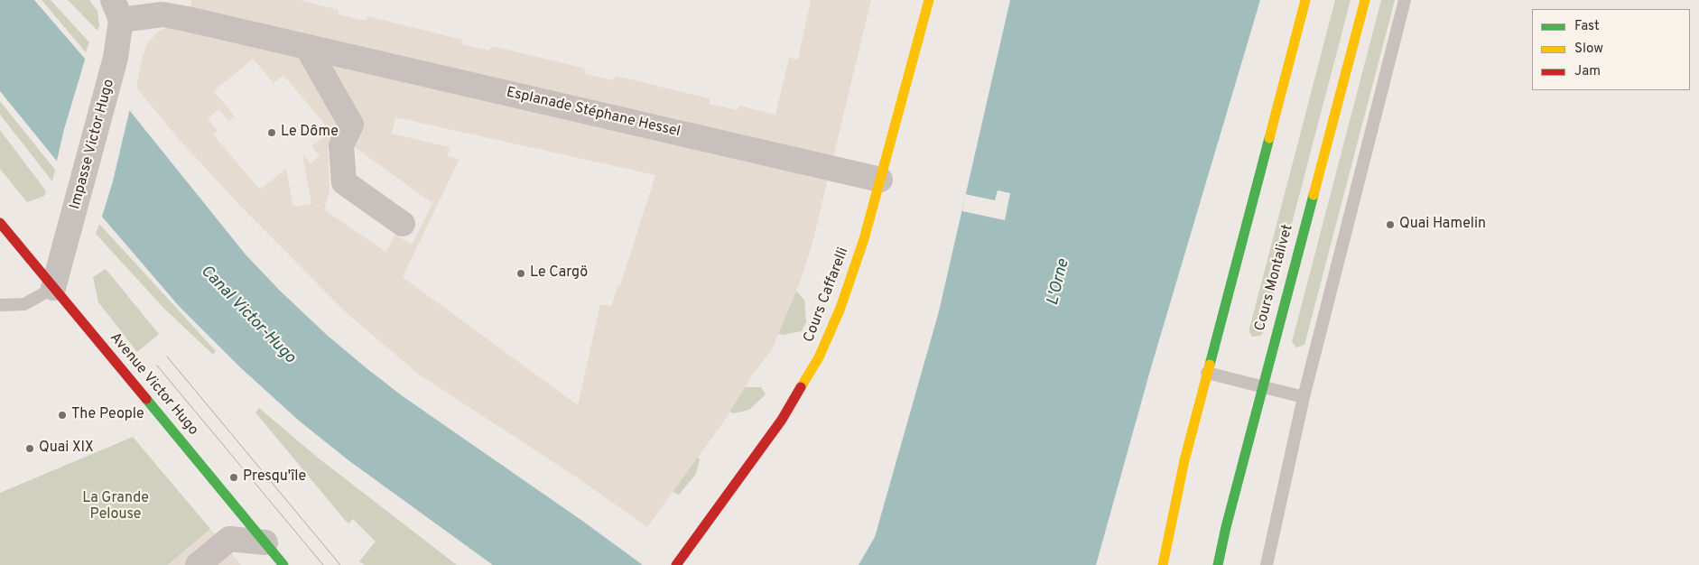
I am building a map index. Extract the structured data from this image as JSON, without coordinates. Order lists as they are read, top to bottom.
{
  "streets": {
    "main road": ["Cours Montalivet", "Cours Caffarelli", "Avenue Victor Hugo"],
    "street": ["Esplanade Stéphane Hessel", "Impasse Victor Hugo"]
  },
  "crossings": [
    ["Esplanade Stéphane Hessel", "Impasse Victor Hugo"],
    ["Esplanade Stéphane Hessel", "Cours Caffarelli"],
    ["Impasse Victor Hugo", "Avenue Victor Hugo"]
  ],
  "water": ["L'Orne", "Canal Victor-Hugo"],
  "parks": ["La Grande Pelouse"],
  "places": [
    "Le Dôme",
    "Quai Hamelin",
    "Le Cargö",
    "The People",
    "Quai XIX",
    "Presqu'île"
  ],
  "legend": ["Fast", "Slow", "Jam"]
}
